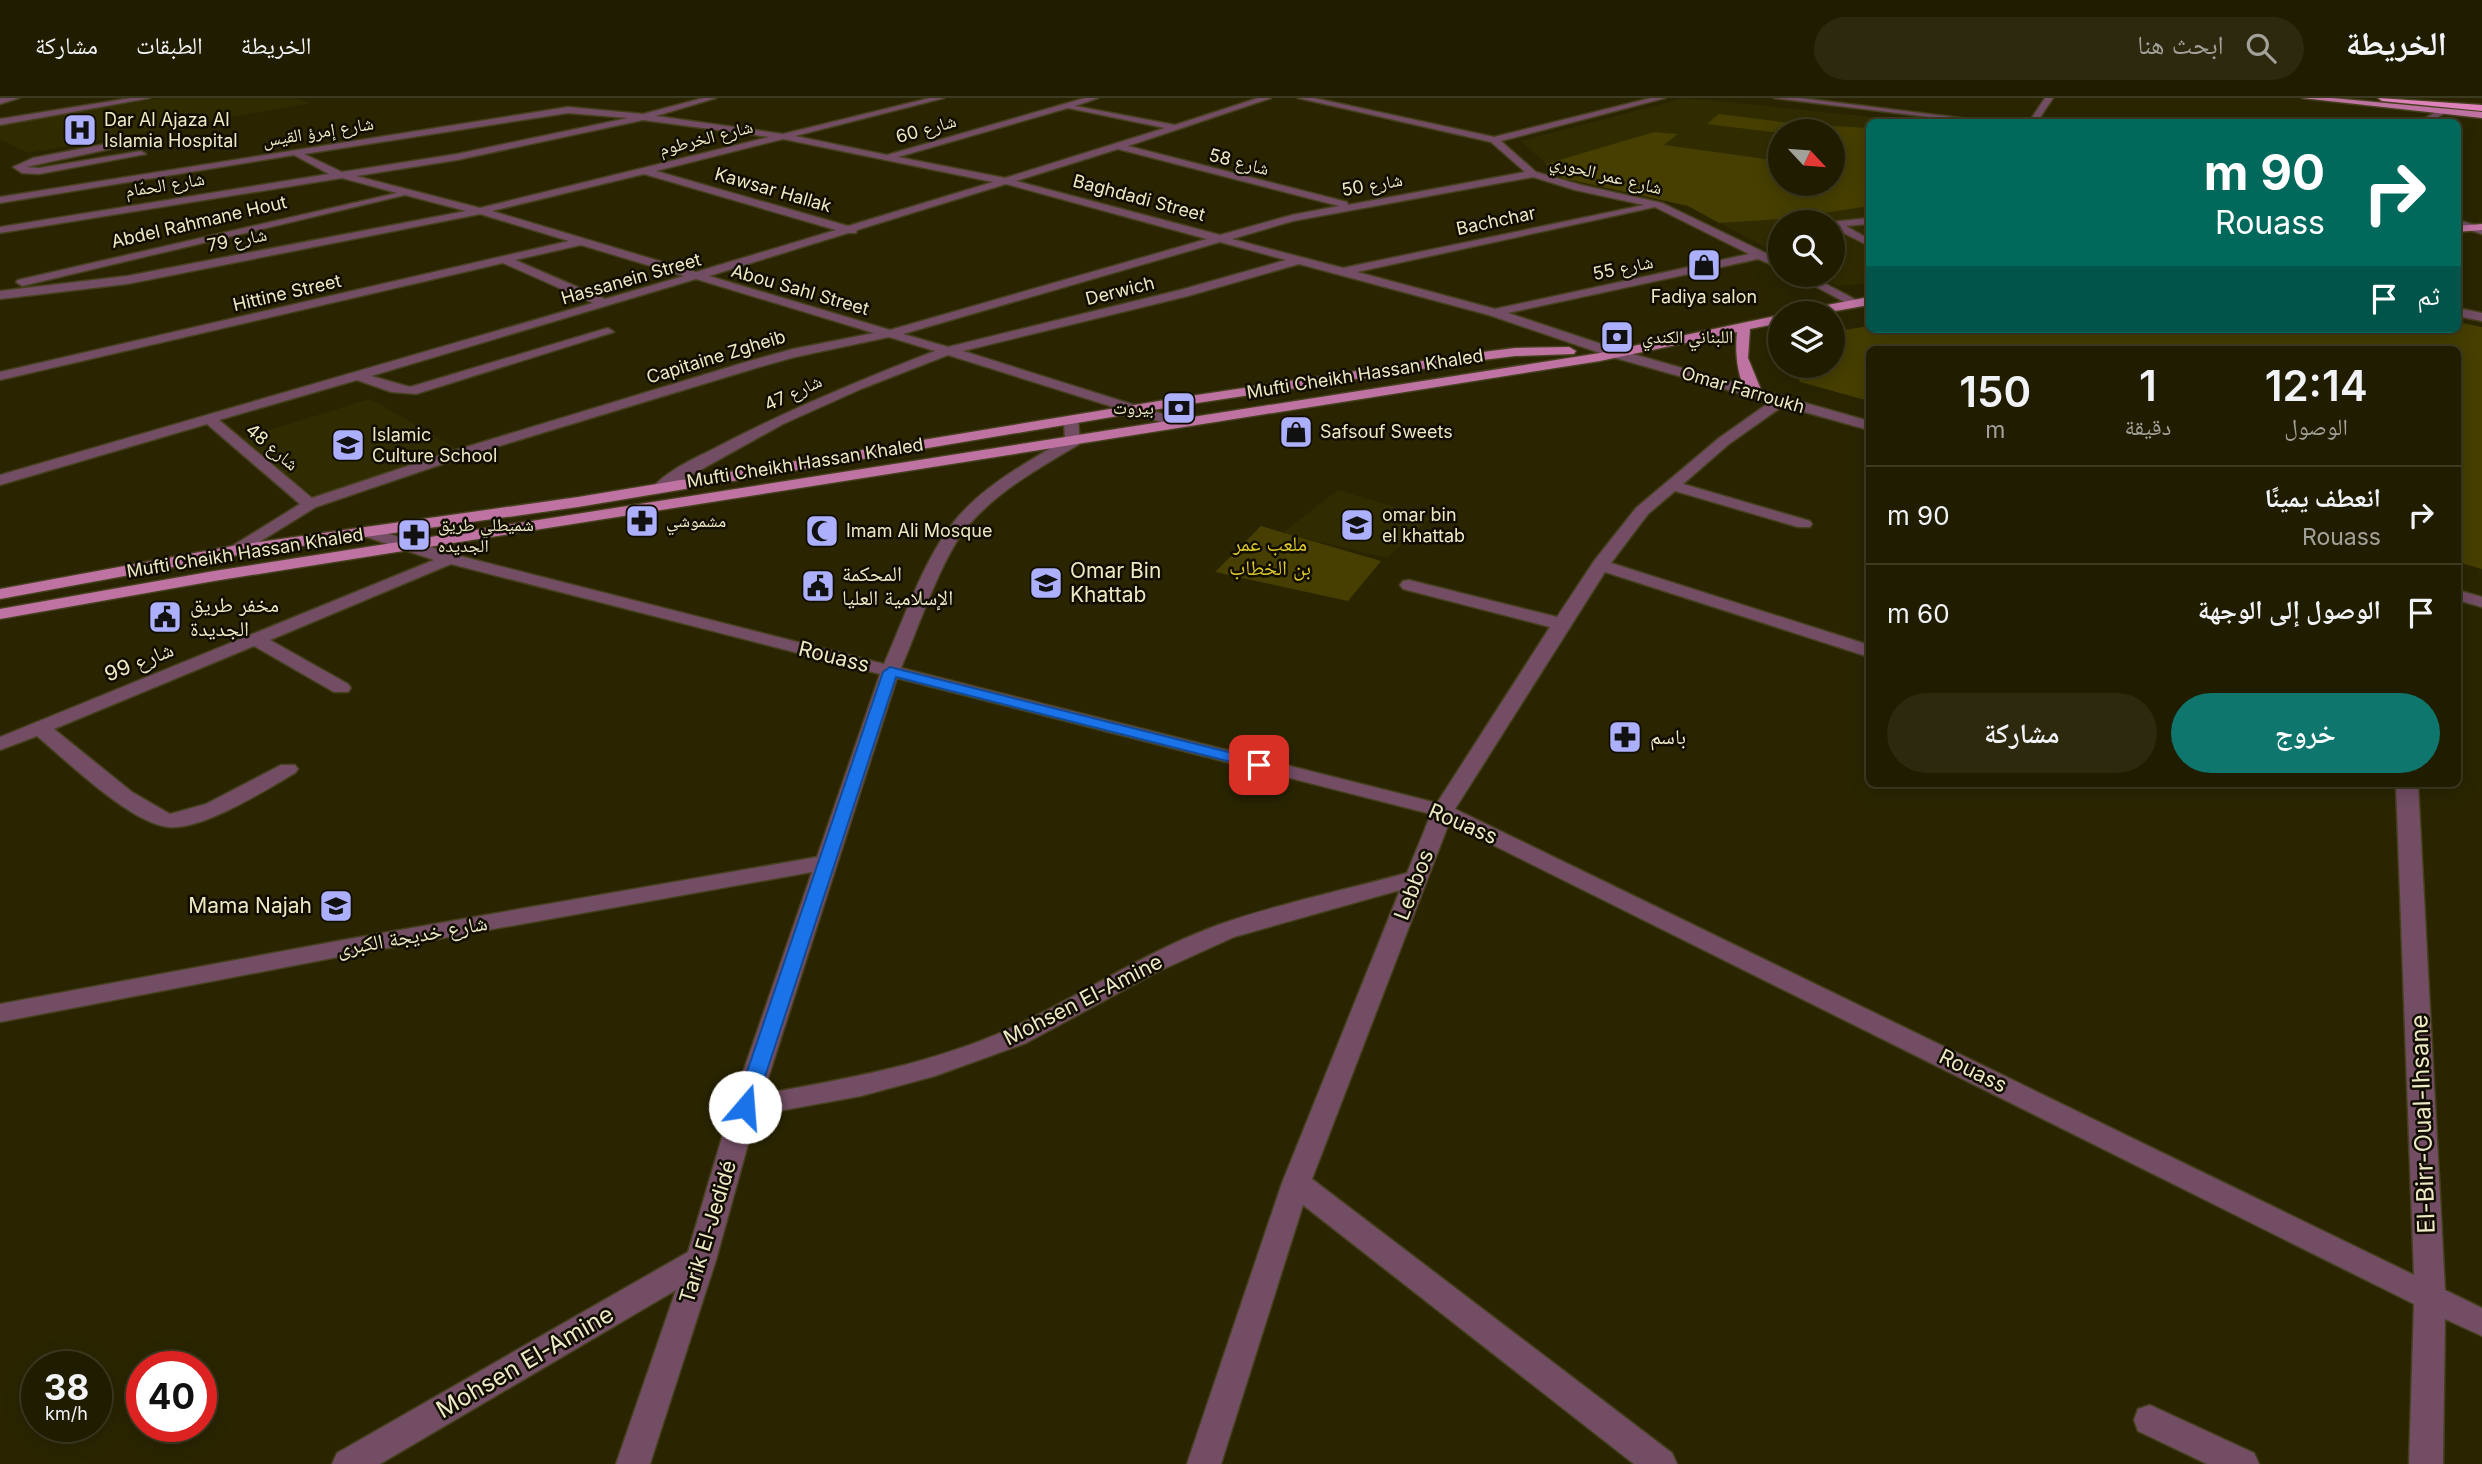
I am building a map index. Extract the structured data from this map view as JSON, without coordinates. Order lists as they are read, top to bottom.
{
  "streets": {
    "main road": ["Mufti Cheikh Hassan Khaled"],
    "street": [
      "شارع 60",
      "شارع إمرؤ القيس",
      "شارع الخرطوم",
      "شارع 58",
      "شارع عمر الحوري",
      "شارع الحمّام",
      "شارع 50",
      "Kawsar Hallak",
      "Baghdadi Street",
      "Bachchar",
      "Abdel Rahmane Hout",
      "شارع 79",
      "شارع 55",
      "Hassanein Street",
      "Abou Sahl Street",
      "Derwich",
      "Hittine Street",
      "Capitaine Zgheib",
      "Omar Farroukh",
      "شارع 47",
      "شارع 48",
      "Rouass",
      "شارع 99",
      "Lebbos",
      "شارع خديجة الكبرى",
      "Mohsen El-Amine",
      "El-Birr-Oual-Ihsane",
      "Tarik El-Jedidé"
    ]
  },
  "crossings": [
    ["شارع 60", "Baghdadi Street"],
    ["شارع إمرؤ القيس", "Baghdadi Street"],
    ["شارع إمرؤ القيس", "Abou Sahl Street"],
    ["شارع الخرطوم", "Kawsar Hallak"],
    ["شارع الخرطوم", "Baghdadi Street"],
    ["شارع الخرطوم", "شارع 79"],
    ["شارع الخرطوم", "Abou Sahl Street"],
    ["شارع 58", "شارع 50"],
    ["شارع 58", "Hassanein Street"],
    ["شارع عمر الحوري", "شارع 50"],
    ["شارع عمر الحوري", "Bachchar"],
    ["شارع عمر الحوري", "شارع 55"],
    ["شارع الحمّام", "Abou Sahl Street"],
    ["شارع 50", "Baghdadi Street"],
    ["شارع 50", "Capitaine Zgheib"],
    ["Kawsar Hallak", "Hassanein Street"],
    ["Baghdadi Street", "Bachchar"],
    ["Baghdadi Street", "شارع 55"],
    ["Baghdadi Street", "Hassanein Street"],
    ["Baghdadi Street", "Derwich"],
    ["Baghdadi Street", "Capitaine Zgheib"],
    ["Baghdadi Street", "Mufti Cheikh Hassan Khaled"],
    ["Baghdadi Street", "Omar Farroukh"],
    ["Abdel Rahmane Hout", "Abou Sahl Street"],
    ["شارع 79", "Abou Sahl Street"],
    ["Hassanein Street", "Abou Sahl Street"],
    ["Hassanein Street", "شارع 48"],
    ["Abou Sahl Street", "Derwich"],
    ["Abou Sahl Street", "Hittine Street"],
    ["Abou Sahl Street", "Capitaine Zgheib"],
    ["Abou Sahl Street", "Mufti Cheikh Hassan Khaled"],
    ["Abou Sahl Street", "شارع 47"],
    ["Derwich", "شارع 47"],
    ["Capitaine Zgheib", "Mufti Cheikh Hassan Khaled"],
    ["Capitaine Zgheib", "شارع 48"],
    ["Mufti Cheikh Hassan Khaled", "Omar Farroukh"],
    ["Mufti Cheikh Hassan Khaled", "شارع 47"],
    ["Mufti Cheikh Hassan Khaled", "Rouass"],
    ["Mufti Cheikh Hassan Khaled", "Tarik El-Jedidé"],
    ["Omar Farroukh", "Lebbos"],
    ["Rouass", "شارع 99"],
    ["Rouass", "Lebbos"],
    ["Rouass", "El-Birr-Oual-Ihsane"],
    ["Rouass", "Tarik El-Jedidé"],
    ["Lebbos", "Mohsen El-Amine"],
    ["شارع خديجة الكبرى", "Tarik El-Jedidé"],
    ["Mohsen El-Amine", "Tarik El-Jedidé"]
  ],
  "parks": ["ملعب عمر بن الخطاب"],
  "places": {
    "hospital": ["Dar Al Ajaza Al Islamia Hospital"],
    "shop": ["Fadiya salon", "Safsouf Sweets"],
    "bank": ["اللبناني الكندي", "بيروت"],
    "school or university": [
      "Islamic Culture School",
      "omar bin el khattab",
      "Omar Bin Khattab",
      "Mama Najah"
    ],
    "pharmacy": ["مشموشي", "شميطلي طريق الجديده", "باسم"],
    "mosque": ["Imam Ali Mosque"],
    "public building": ["المحكمة الإسلامية العليا", "مخفر طريق الجديدة"]
  },
  "north": "bottom right",
  "page": {
    "header": "الخريطة",
    "search": "ابحث هنا",
    "nav": ["الخريطة", "الطبقات", "مشاركة"],
    "turn": ["90 m", "Rouass"],
    "then": "ثم",
    "eta": [
      "12:14",
      "الوصول",
      "1",
      "دقيقة",
      "150",
      "m"
    ],
    "list": [
      {
        "name": "انعطف يمينًا",
        "note": "Rouass",
        "value": "90 m"
      },
      {
        "name": "الوصول إلى الوجهة",
        "value": "60 m"
      }
    ],
    "buttons": ["خروج", "مشاركة"],
    "speed": "38 km/h",
    "limit": "40"
  }
}
